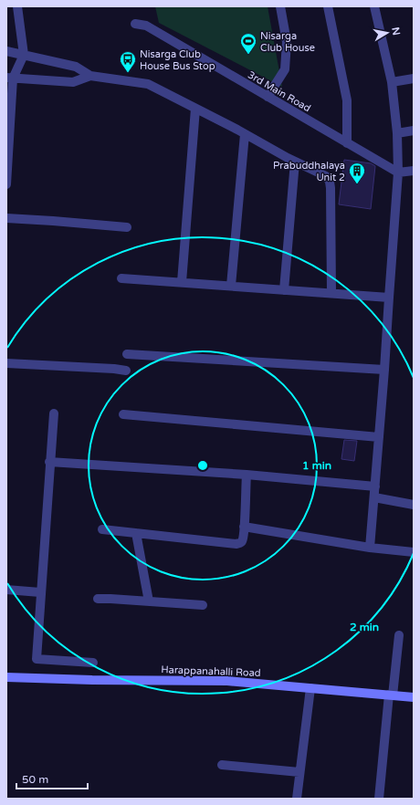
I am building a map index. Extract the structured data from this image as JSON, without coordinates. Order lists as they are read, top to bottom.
{
  "streets": {
    "street": ["3rd Main Road", "Harappanahalli Road"]
  },
  "places": {
    "sports": ["Nisarga Club House"],
    "bus stop": ["Nisarga Club House Bus Stop"],
    "building": ["Prabuddhalaya Unit 2"]
  },
  "scale_bar": "50 m",
  "north": "right",
  "rings": ["1 min", "2 min"]
}
